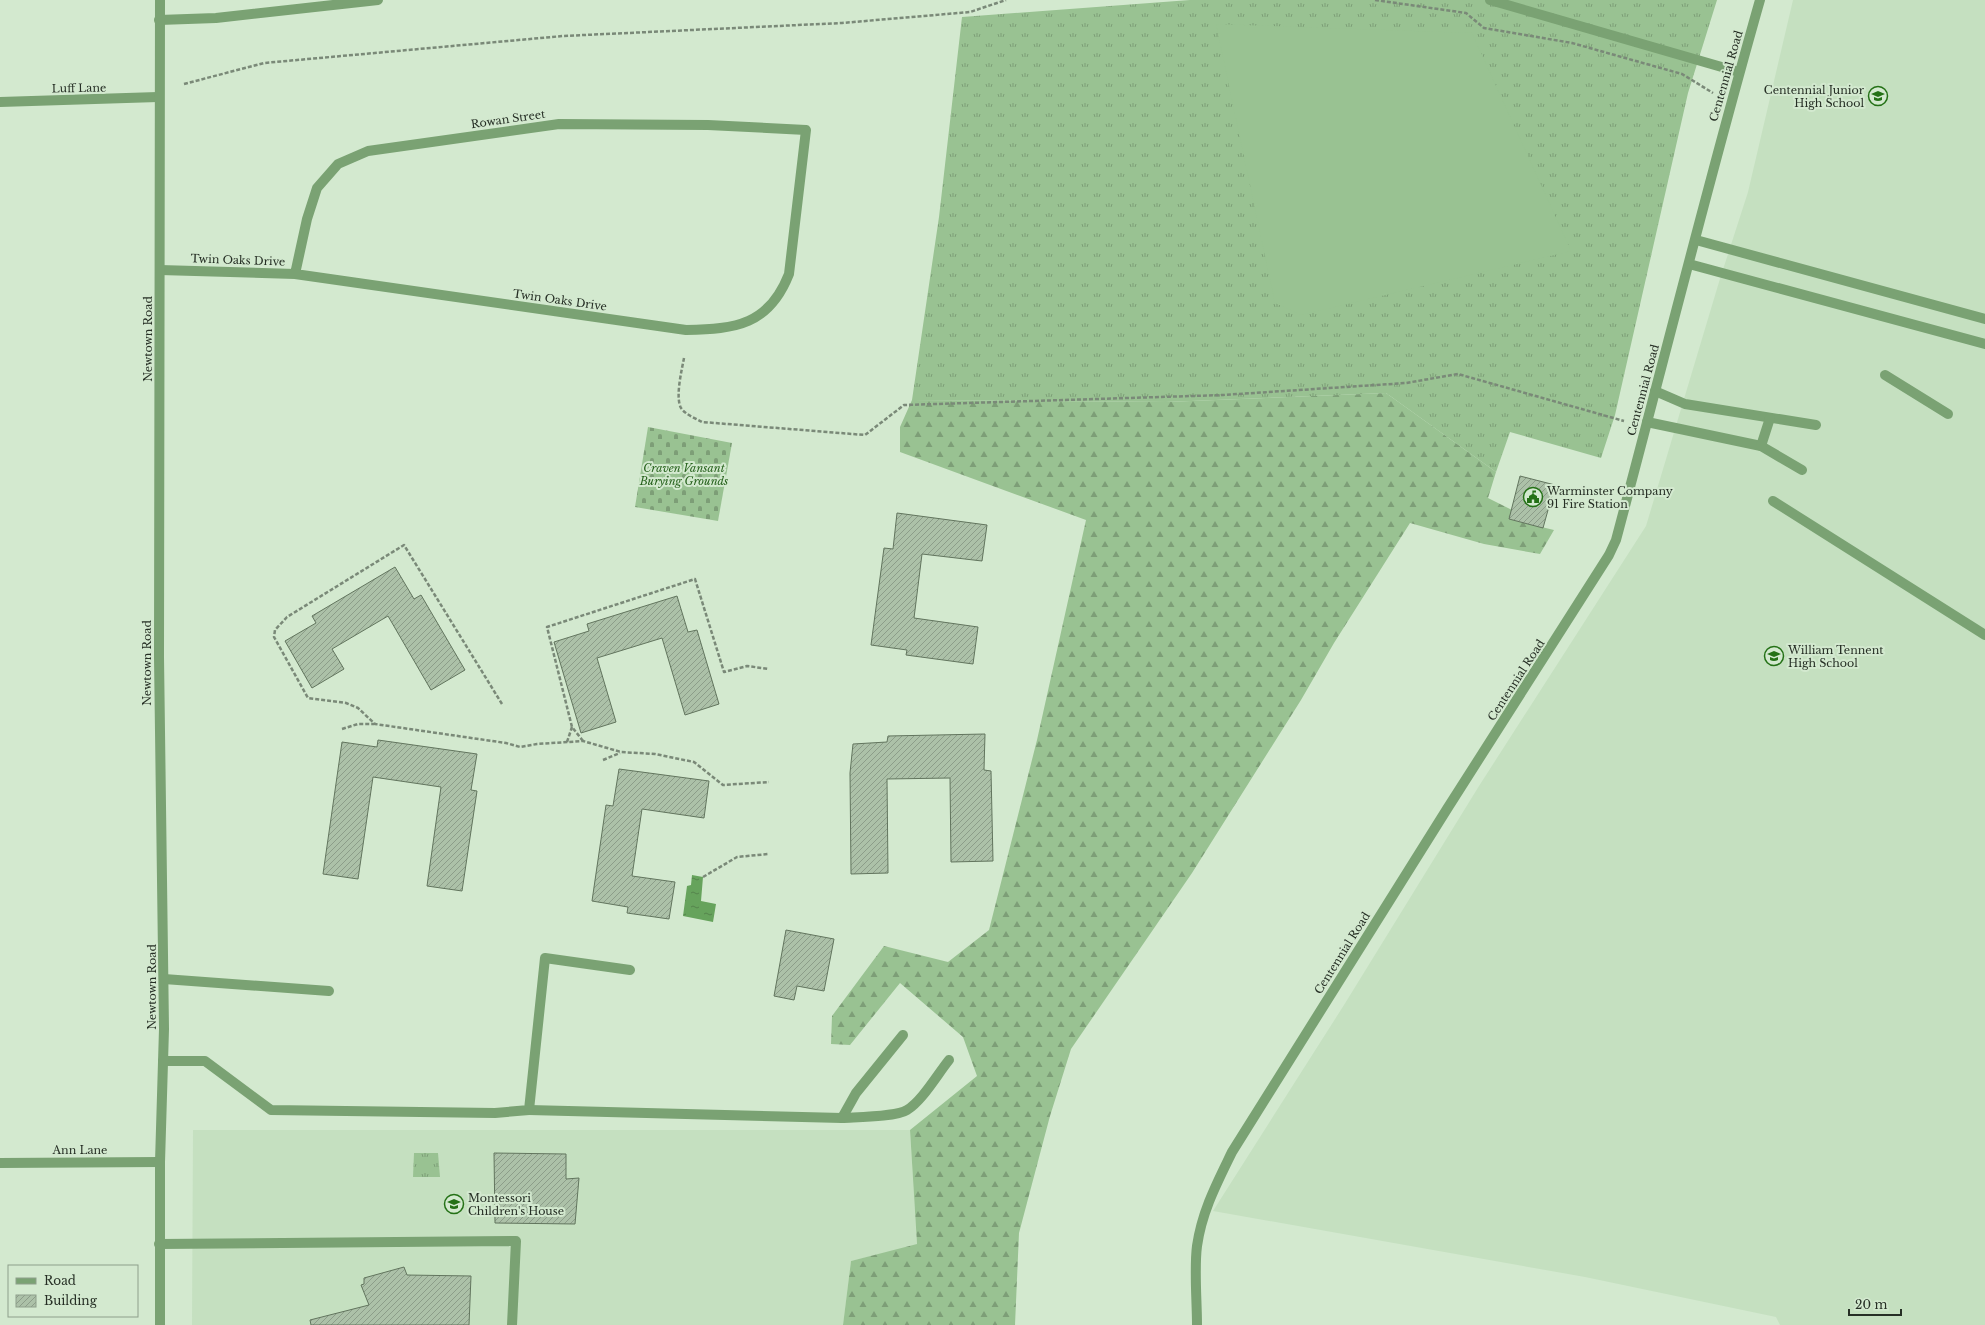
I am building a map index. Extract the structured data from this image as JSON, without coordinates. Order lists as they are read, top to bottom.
{
  "streets": {
    "street": [
      "Centennial Road",
      "Luff Lane",
      "Rowan Street",
      "Twin Oaks Drive",
      "Newtown Road",
      "Ann Lane"
    ]
  },
  "crossings": [
    ["Luff Lane", "Newtown Road"],
    ["Rowan Street", "Twin Oaks Drive"],
    ["Twin Oaks Drive", "Newtown Road"],
    ["Newtown Road", "Ann Lane"]
  ],
  "parks": ["Craven Vansant Burying Grounds"],
  "places": {
    "school or university": ["Centennial Junior High School", "William Tennent High School", "Montessori Children's House"],
    "public building": ["Warminster Company 91 Fire Station"]
  },
  "legend": ["Road", "Building"],
  "scale_bar": "20 m"
}
